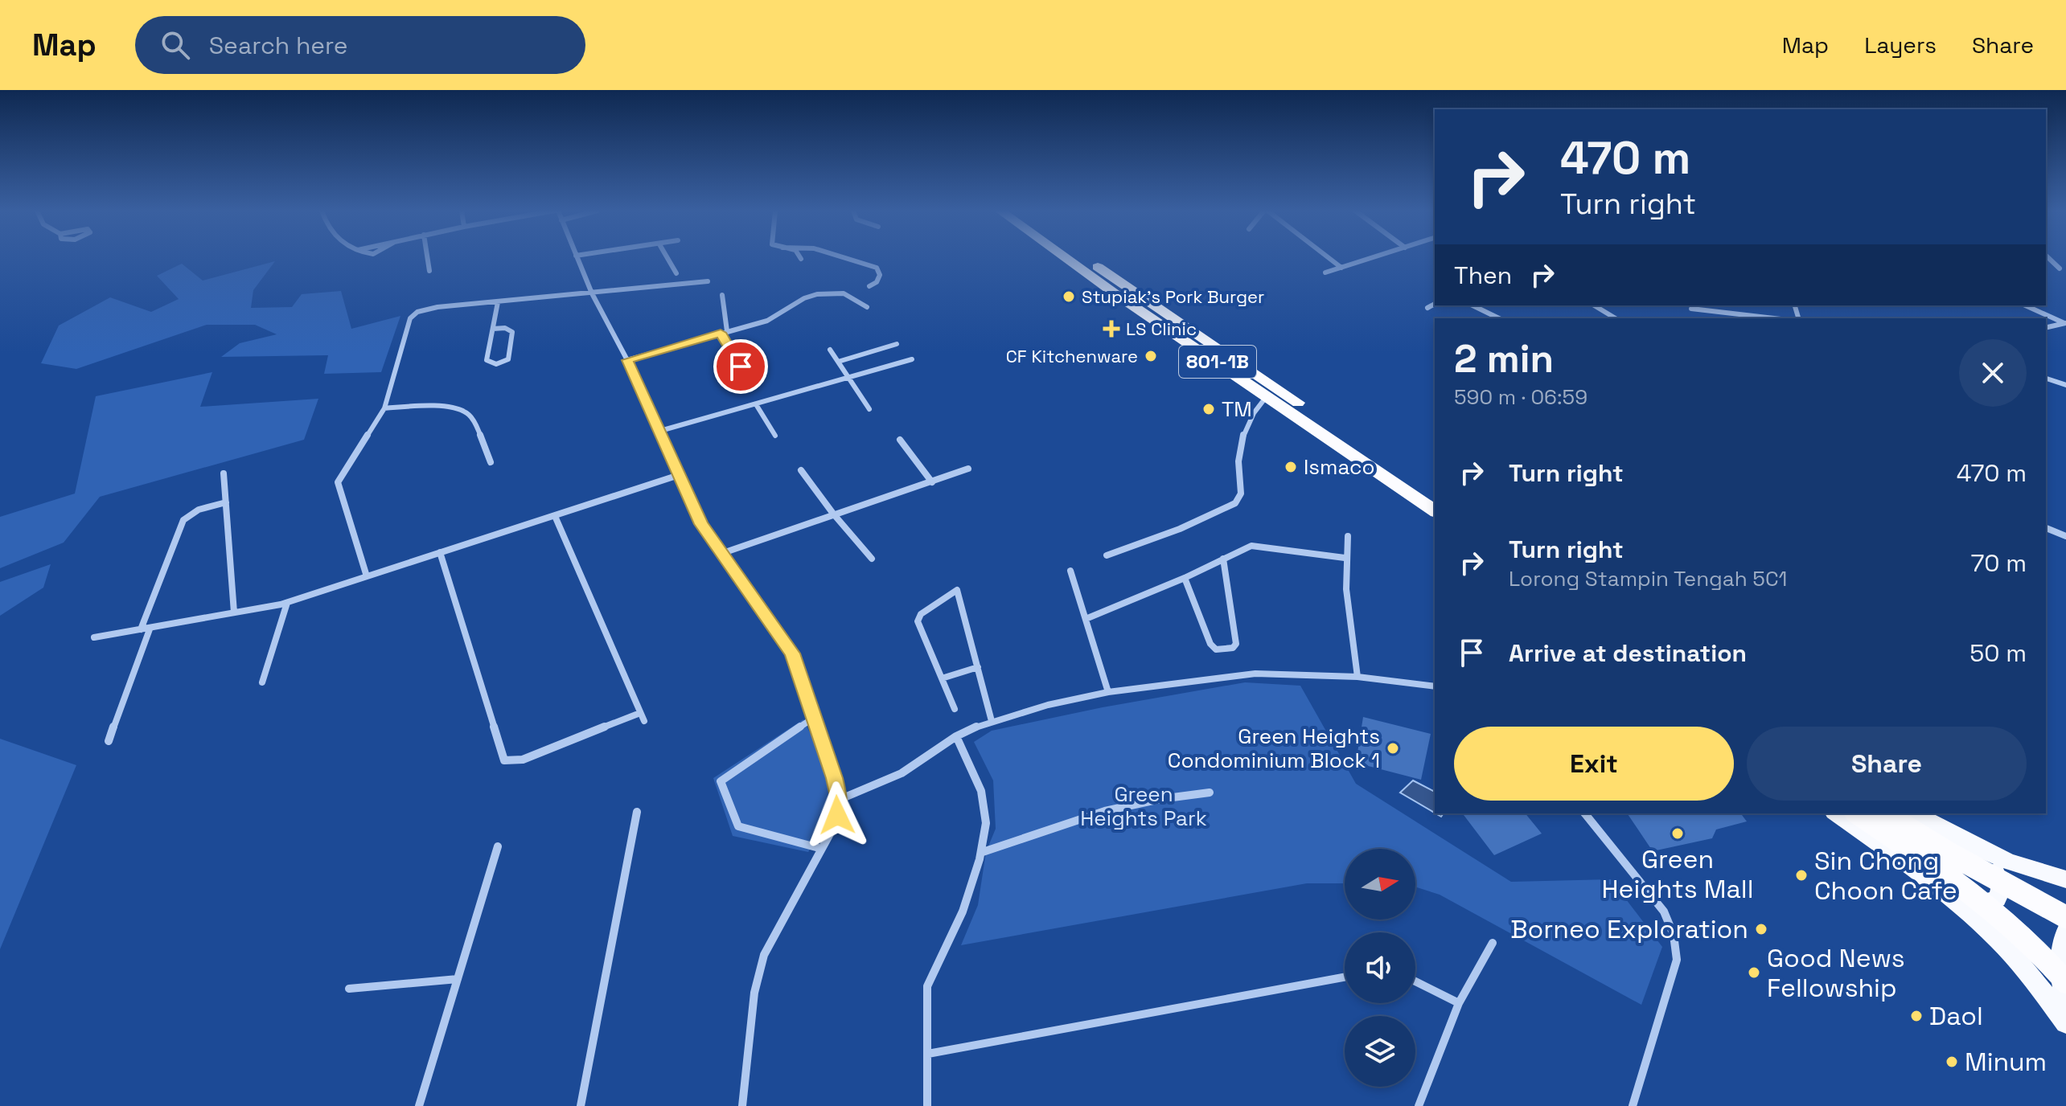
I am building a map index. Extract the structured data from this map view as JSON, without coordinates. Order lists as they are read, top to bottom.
{
  "streets": {
    "highway": ["801-1B"]
  },
  "parks": ["Green Heights Park"],
  "places": {
    "other": [
      "Stupiak's Pork Burger",
      "CF Kitchenware",
      "TM",
      "Ismaco",
      "Green Heights Condominium Block 1",
      "Green Heights Mall",
      "Sin Chong Choon Cafe",
      "Borneo Exploration",
      "Good News Fellowship",
      "Daol",
      "Minum"
    ],
    "health": ["LS Clinic"]
  },
  "north": "right",
  "page": {
    "header": "Map",
    "search": "Search here",
    "nav": ["Map", "Layers", "Share"],
    "turn": ["470 m", "Turn right"],
    "then": "Then",
    "heading": ["2 min", "590 m · 06:59"],
    "list": [
      {
        "name": "Turn right",
        "value": "470 m"
      },
      {
        "name": "Turn right",
        "note": "Lorong Stampin Tengah 5C1",
        "value": "70 m"
      },
      {
        "name": "Arrive at destination",
        "value": "50 m"
      }
    ],
    "buttons": ["Exit", "Share"]
  }
}
